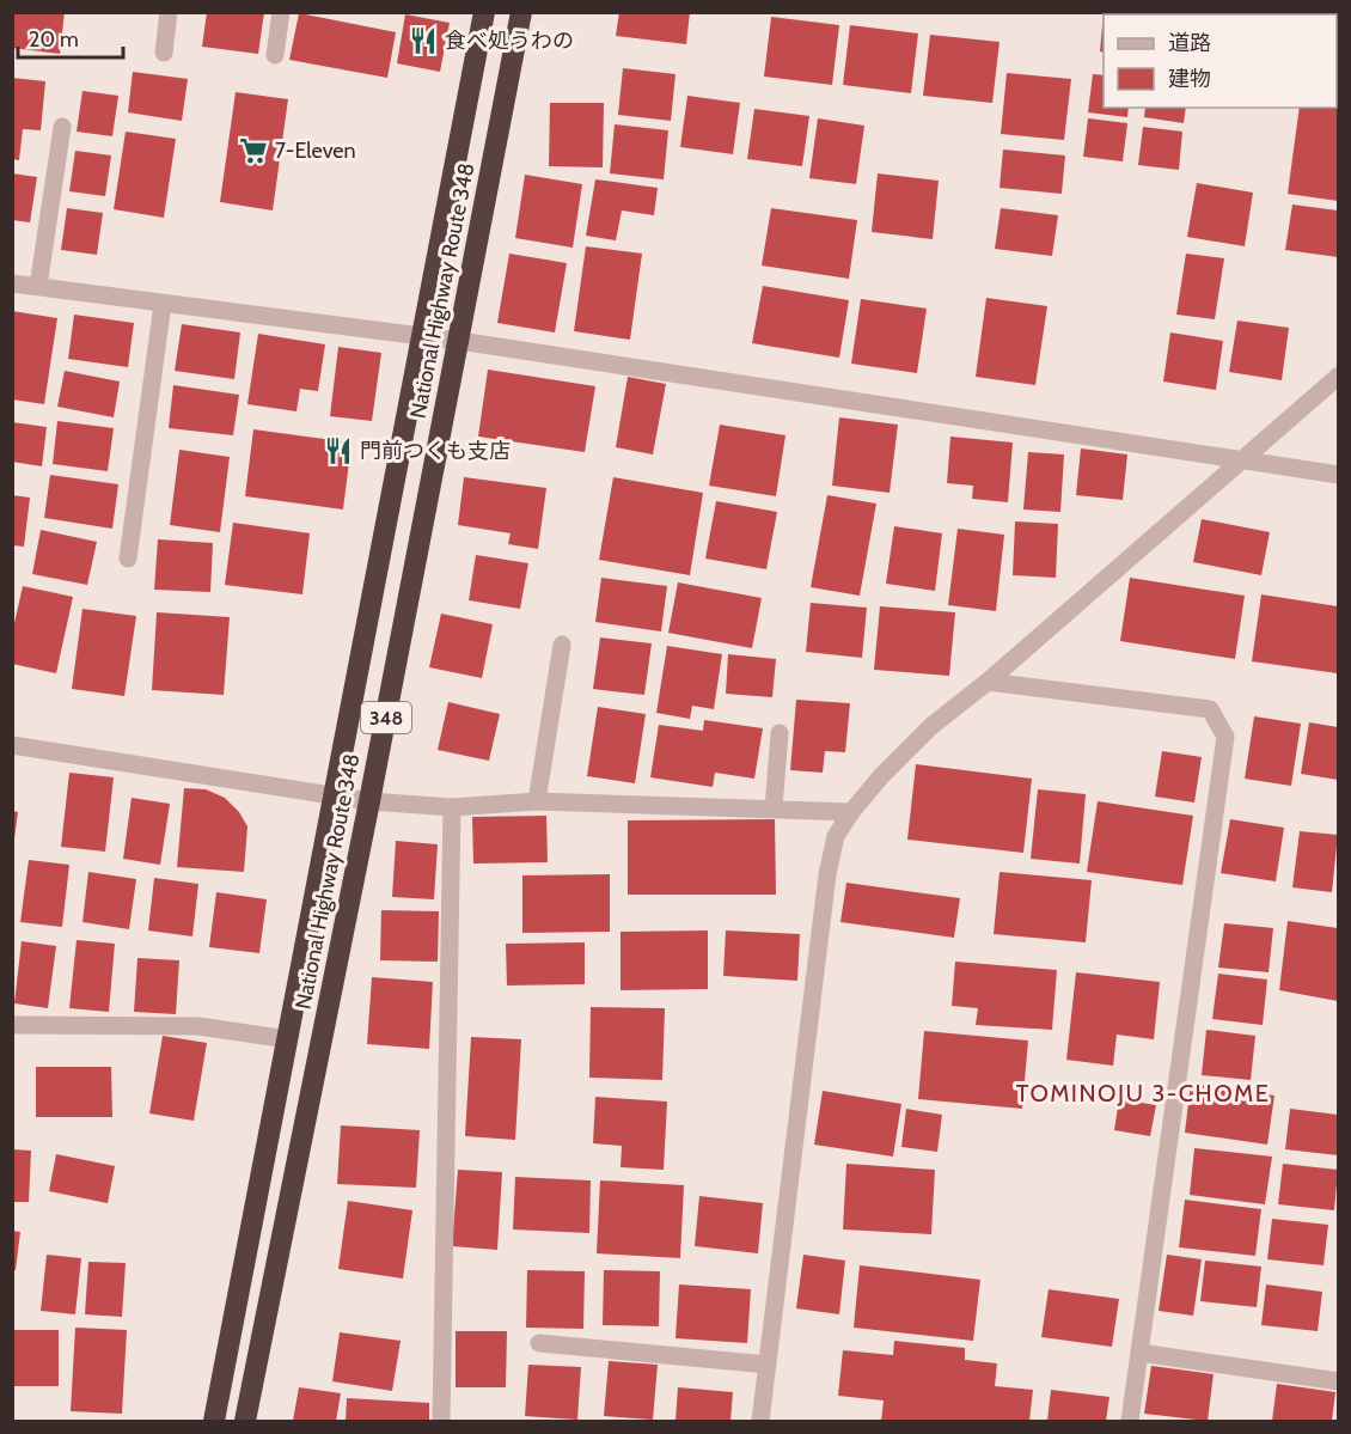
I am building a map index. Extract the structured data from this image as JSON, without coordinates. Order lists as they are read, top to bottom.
{
  "streets": {
    "highway": ["National Highway Route 348", "348"]
  },
  "districts": ["TOMINOJU 3-CHOME"],
  "places": {
    "restaurant": ["食べ処うわの", "門前つくも支店"],
    "supermarket": ["7-Eleven"]
  },
  "legend": ["道路", "建物"],
  "scale_bar": "20 m"
}
